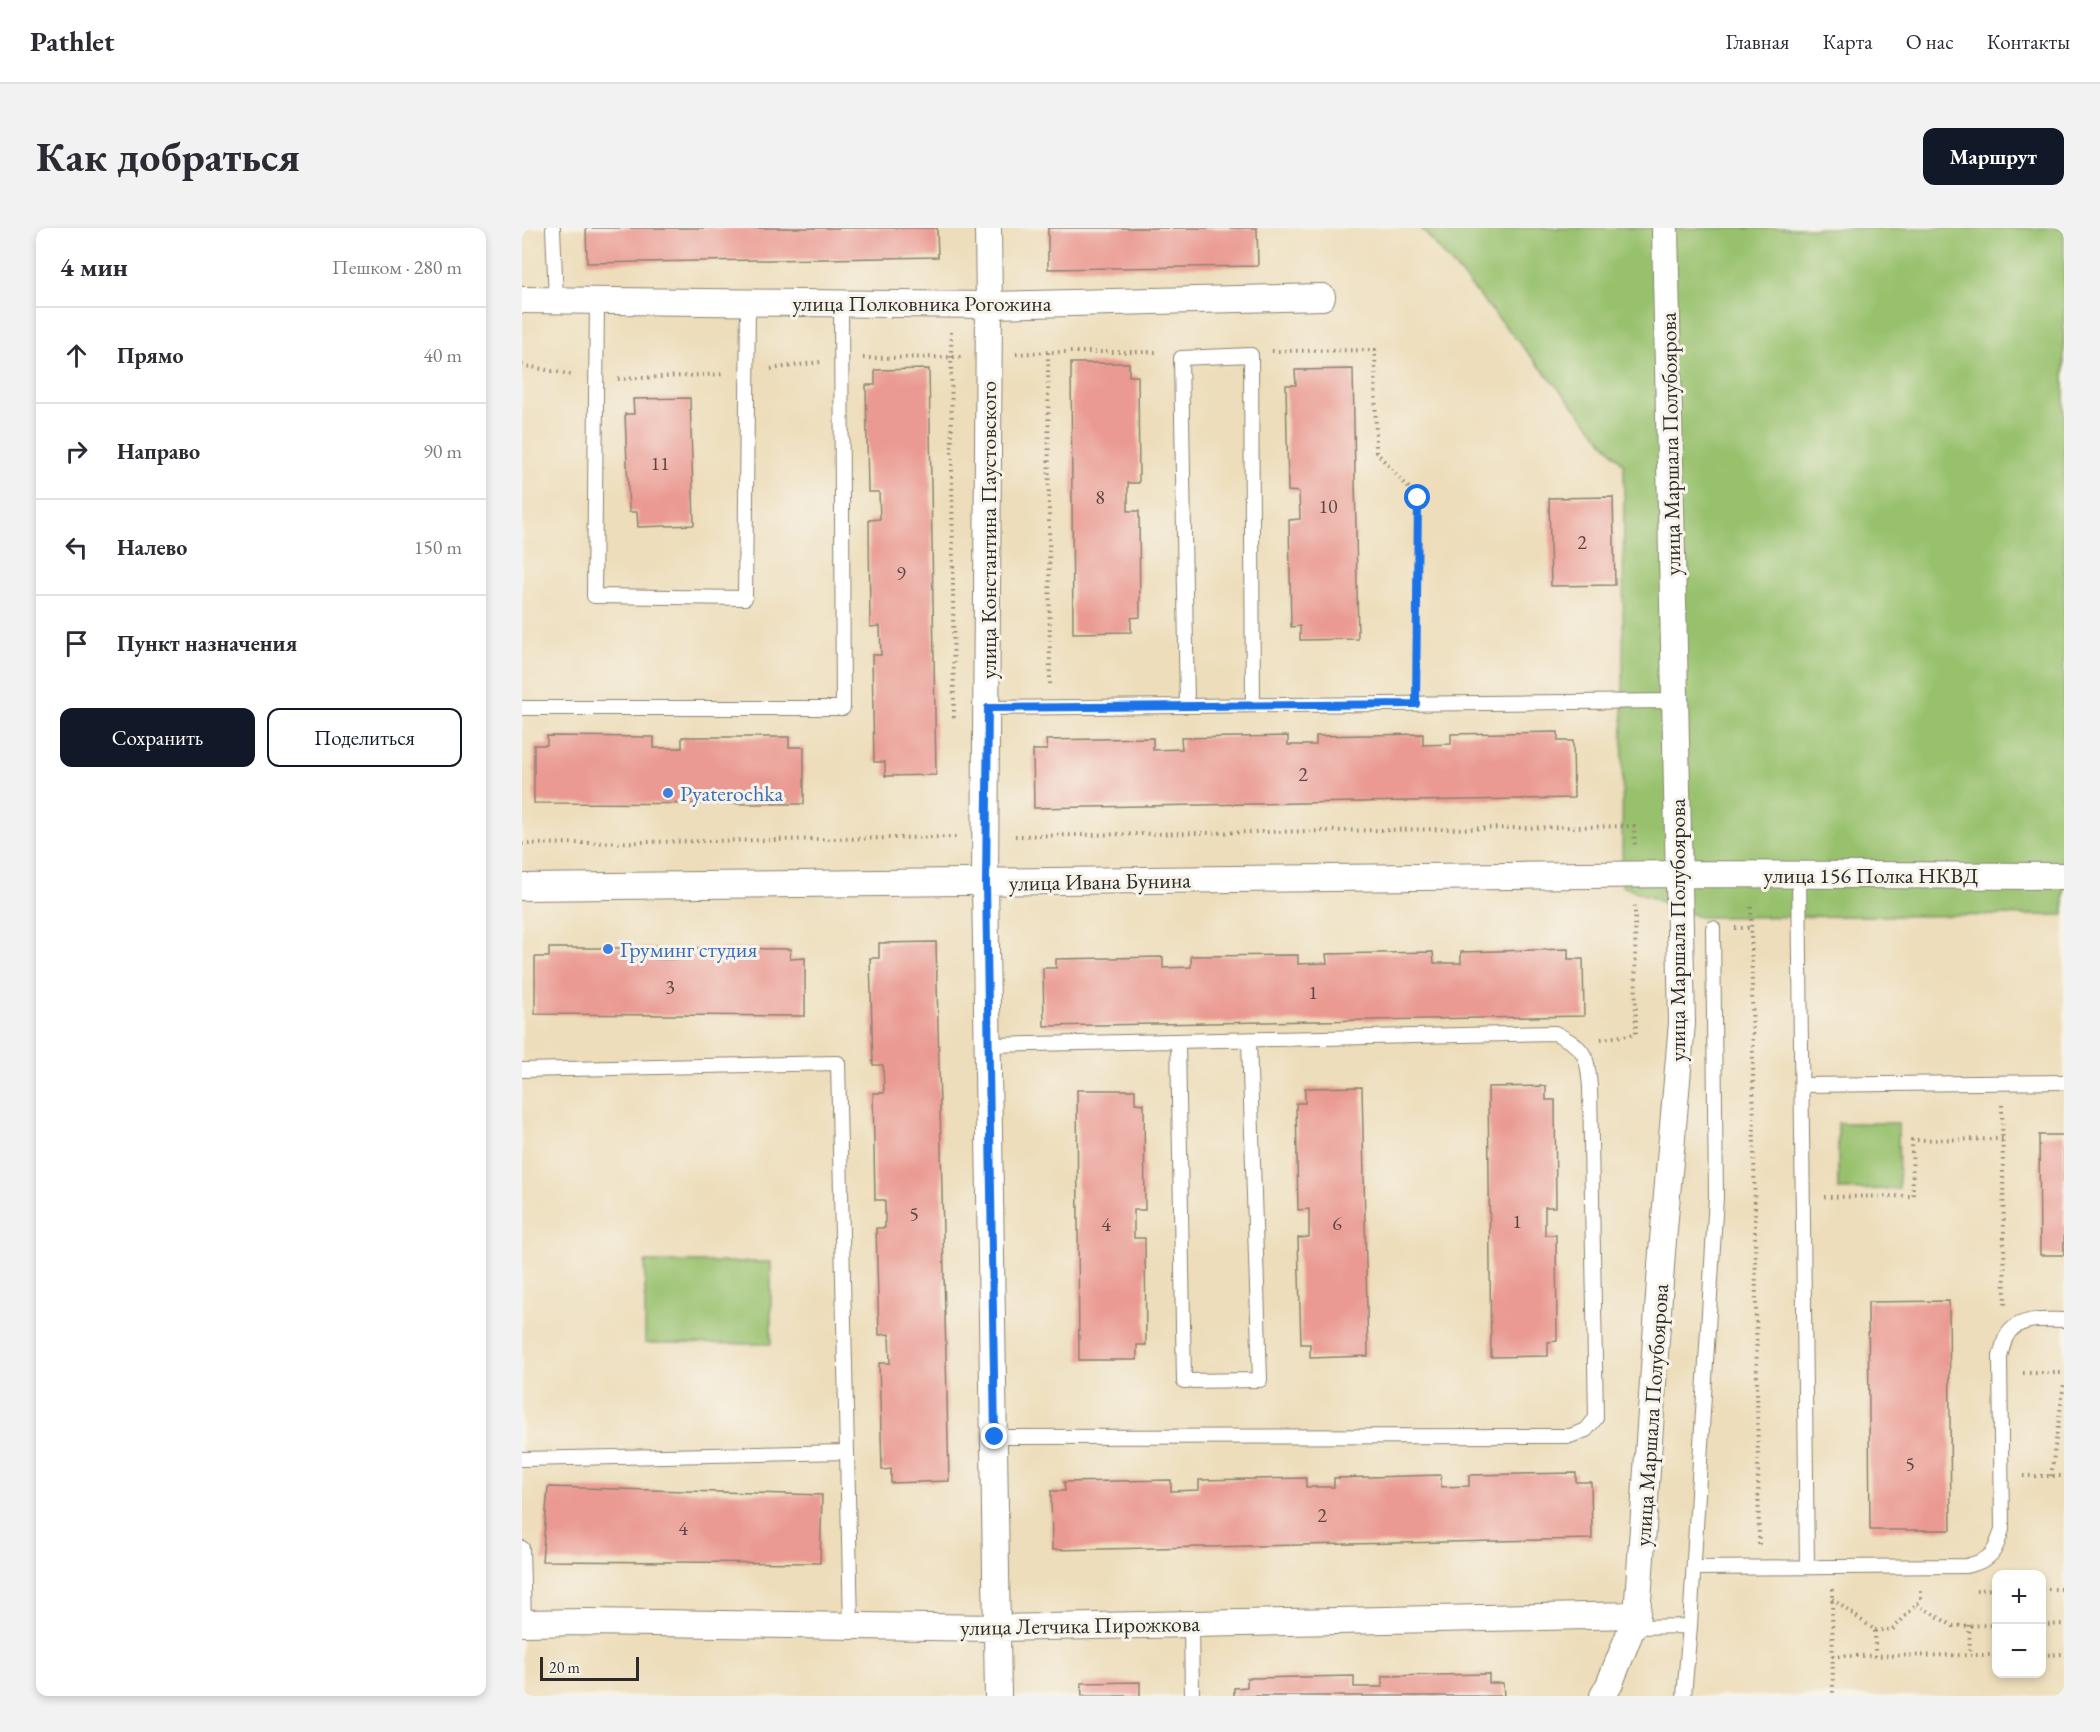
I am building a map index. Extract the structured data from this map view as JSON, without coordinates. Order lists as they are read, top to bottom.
{
  "streets": {
    "street": [
      "улица Полковника Рогожина",
      "улица Маршала Полубоярова",
      "улица Константина Паустовского",
      "улица 156 Полка НКВД",
      "улица Ивана Бунина",
      "улица Летчика Пирожкова"
    ]
  },
  "crossings": [
    ["улица Полковника Рогожина", "улица Константина Паустовского"],
    ["улица Маршала Полубоярова", "улица 156 Полка НКВД"],
    ["улица Маршала Полубоярова", "улица Ивана Бунина"],
    ["улица Маршала Полубоярова", "улица Летчика Пирожкова"],
    ["улица Константина Паустовского", "улица Ивана Бунина"],
    ["улица Константина Паустовского", "улица Летчика Пирожкова"],
    ["улица 156 Полка НКВД", "улица Ивана Бунина"]
  ],
  "places": ["Pyaterochka", "Груминг студия"],
  "house_numbers": [
    "11",
    "8",
    "10",
    "2",
    "9",
    "2",
    "3",
    "1",
    "5",
    "1",
    "6",
    "4",
    "5",
    "2",
    "4"
  ],
  "scale_bar": "20 m",
  "page": {
    "header": "Pathlet",
    "nav": [
      "Главная",
      "Карта",
      "О нас",
      "Контакты"
    ],
    "buttons": [
      "Маршрут",
      ["Сохранить", "Поделиться"]
    ],
    "title": "Как добраться",
    "heading": ["4 мин", "Пешком · 280 m"],
    "list": [
      ["Прямо", "40 m"],
      ["Направо", "90 m"],
      ["Налево", "150 m"],
      "Пункт назначения"
    ],
    "map_buttons": ["+", "−"],
    "scale": "20 m"
  }
}
